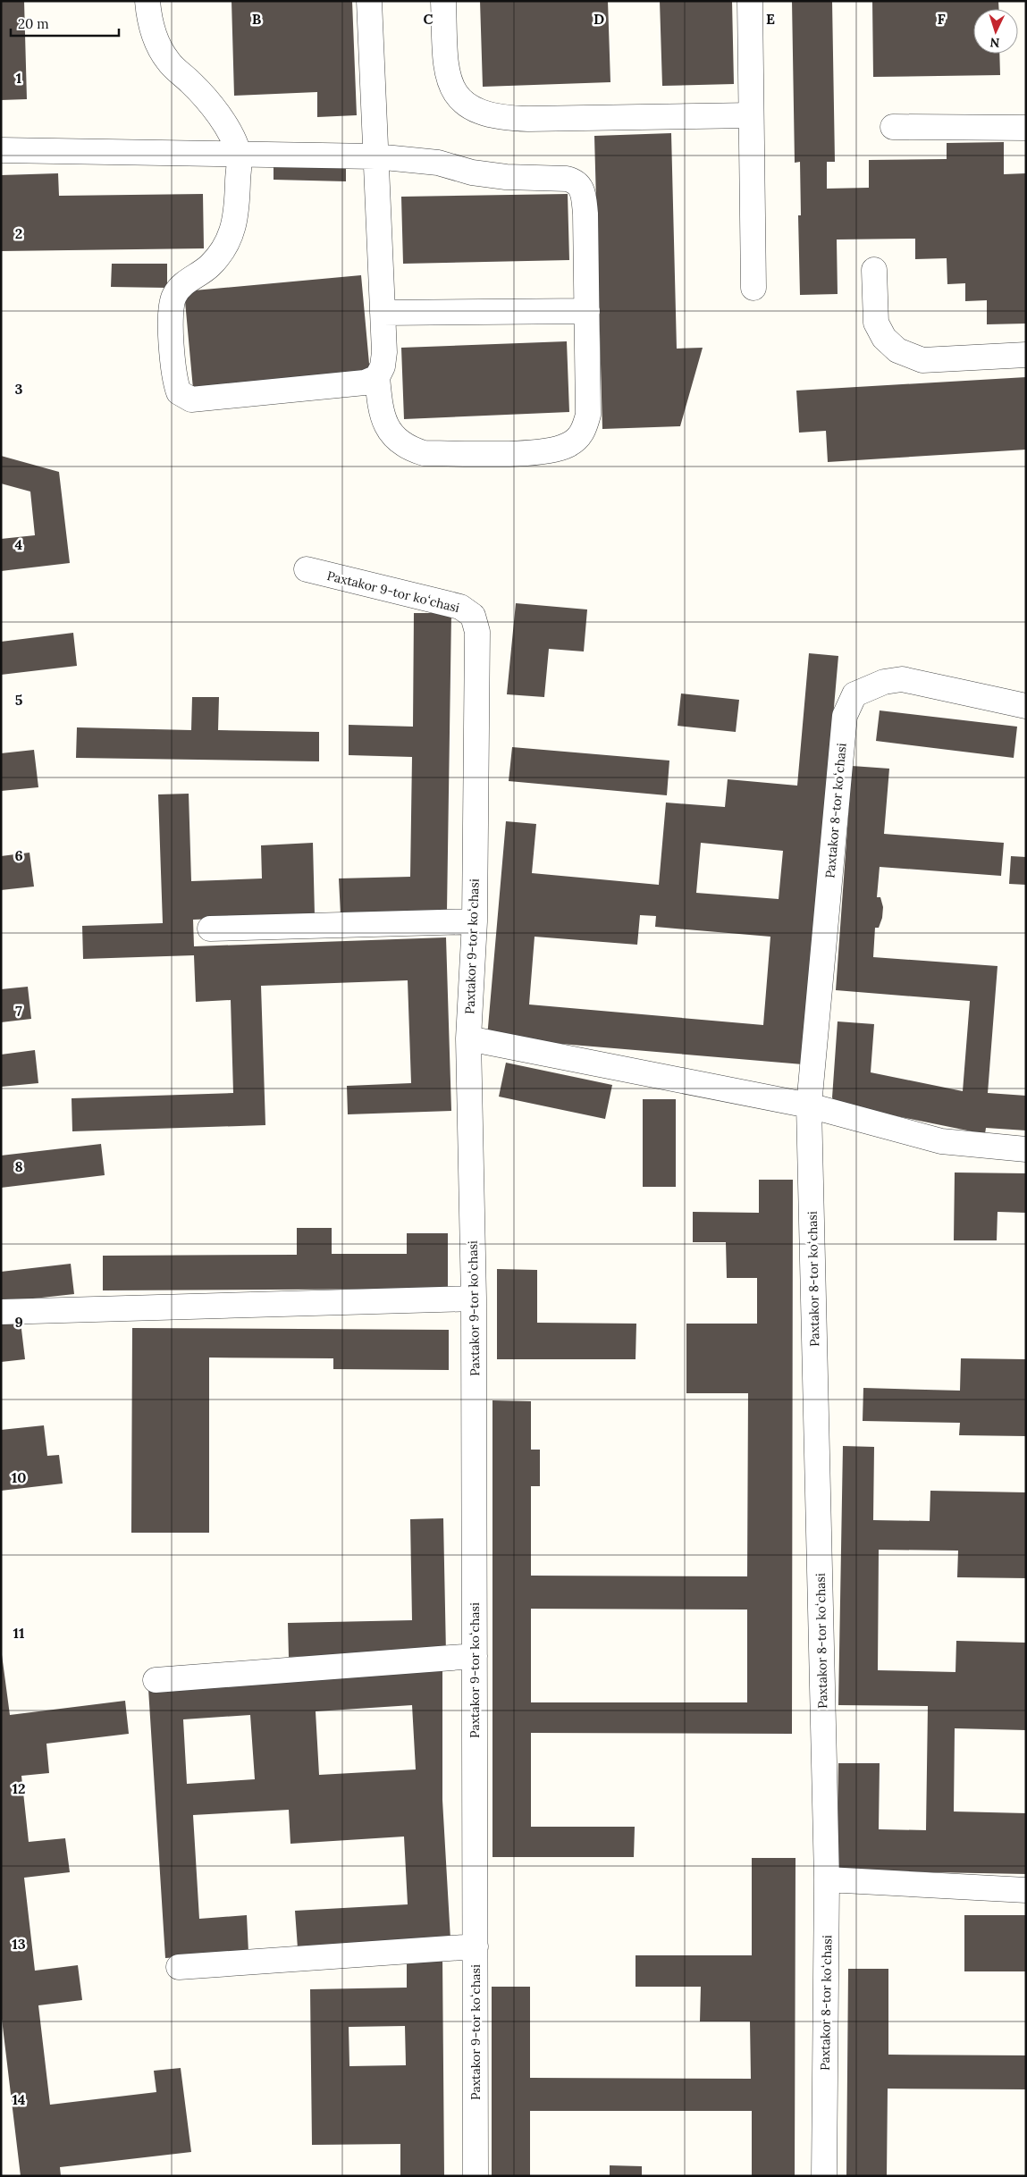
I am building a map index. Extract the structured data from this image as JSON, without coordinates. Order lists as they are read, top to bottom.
{
  "streets": {
    "street": ["Paxtakor 9-tor koʻchasi", "Paxtakor 8-tor koʻchasi"]
  },
  "scale_bar": "20 m",
  "north": "bottom",
  "grid": {
    "columns": [
      "B",
      "C",
      "D",
      "E",
      "F"
    ],
    "rows": [
      "1",
      "2",
      "3",
      "4",
      "5",
      "6",
      "7",
      "8",
      "9",
      "10",
      "11",
      "12",
      "13",
      "14"
    ]
  }
}
